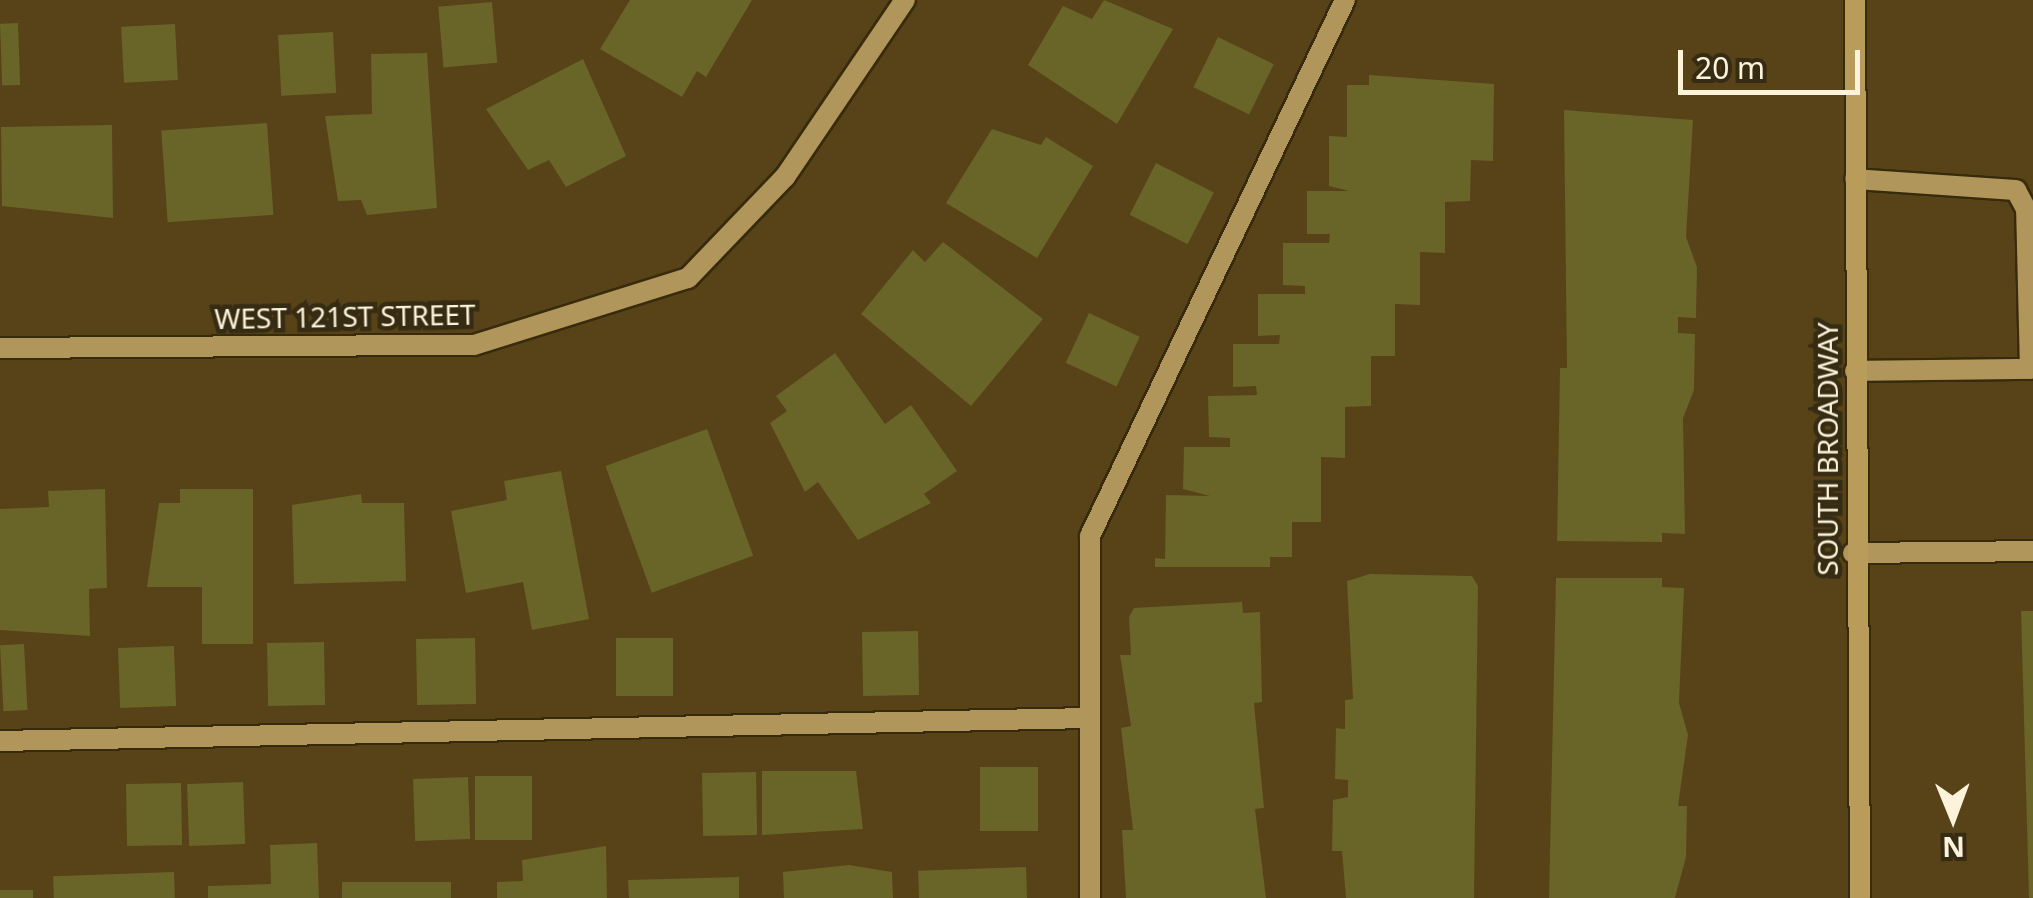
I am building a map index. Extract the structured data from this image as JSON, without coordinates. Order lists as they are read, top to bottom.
{
  "streets": {
    "main road": ["SOUTH BROADWAY"],
    "street": ["WEST 121ST STREET"]
  },
  "scale_bar": "20 m",
  "north": "bottom"
}
